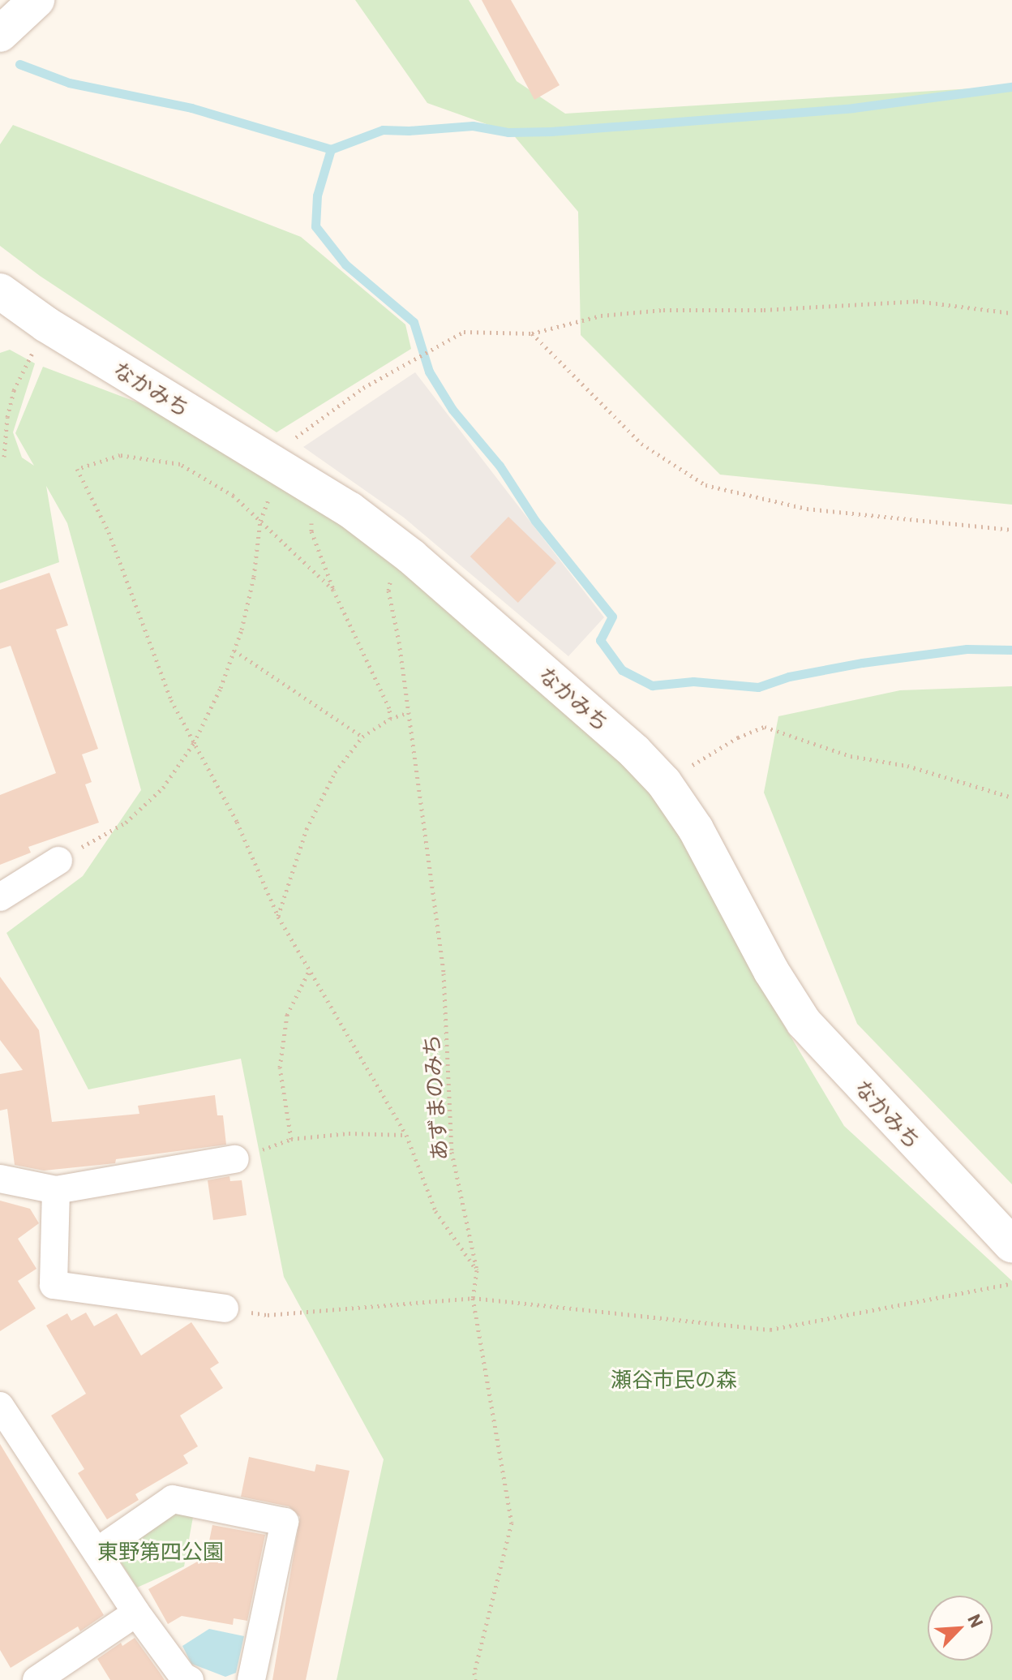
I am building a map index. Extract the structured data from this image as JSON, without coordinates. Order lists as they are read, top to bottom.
{
  "streets": {
    "street": ["なかみち"],
    "path": ["あずまのみち"]
  },
  "crossings": [
    ["なかみち", "あずまのみち"]
  ],
  "parks": ["瀬谷市民の森", "東野第四公園"],
  "north": "top right"
}
